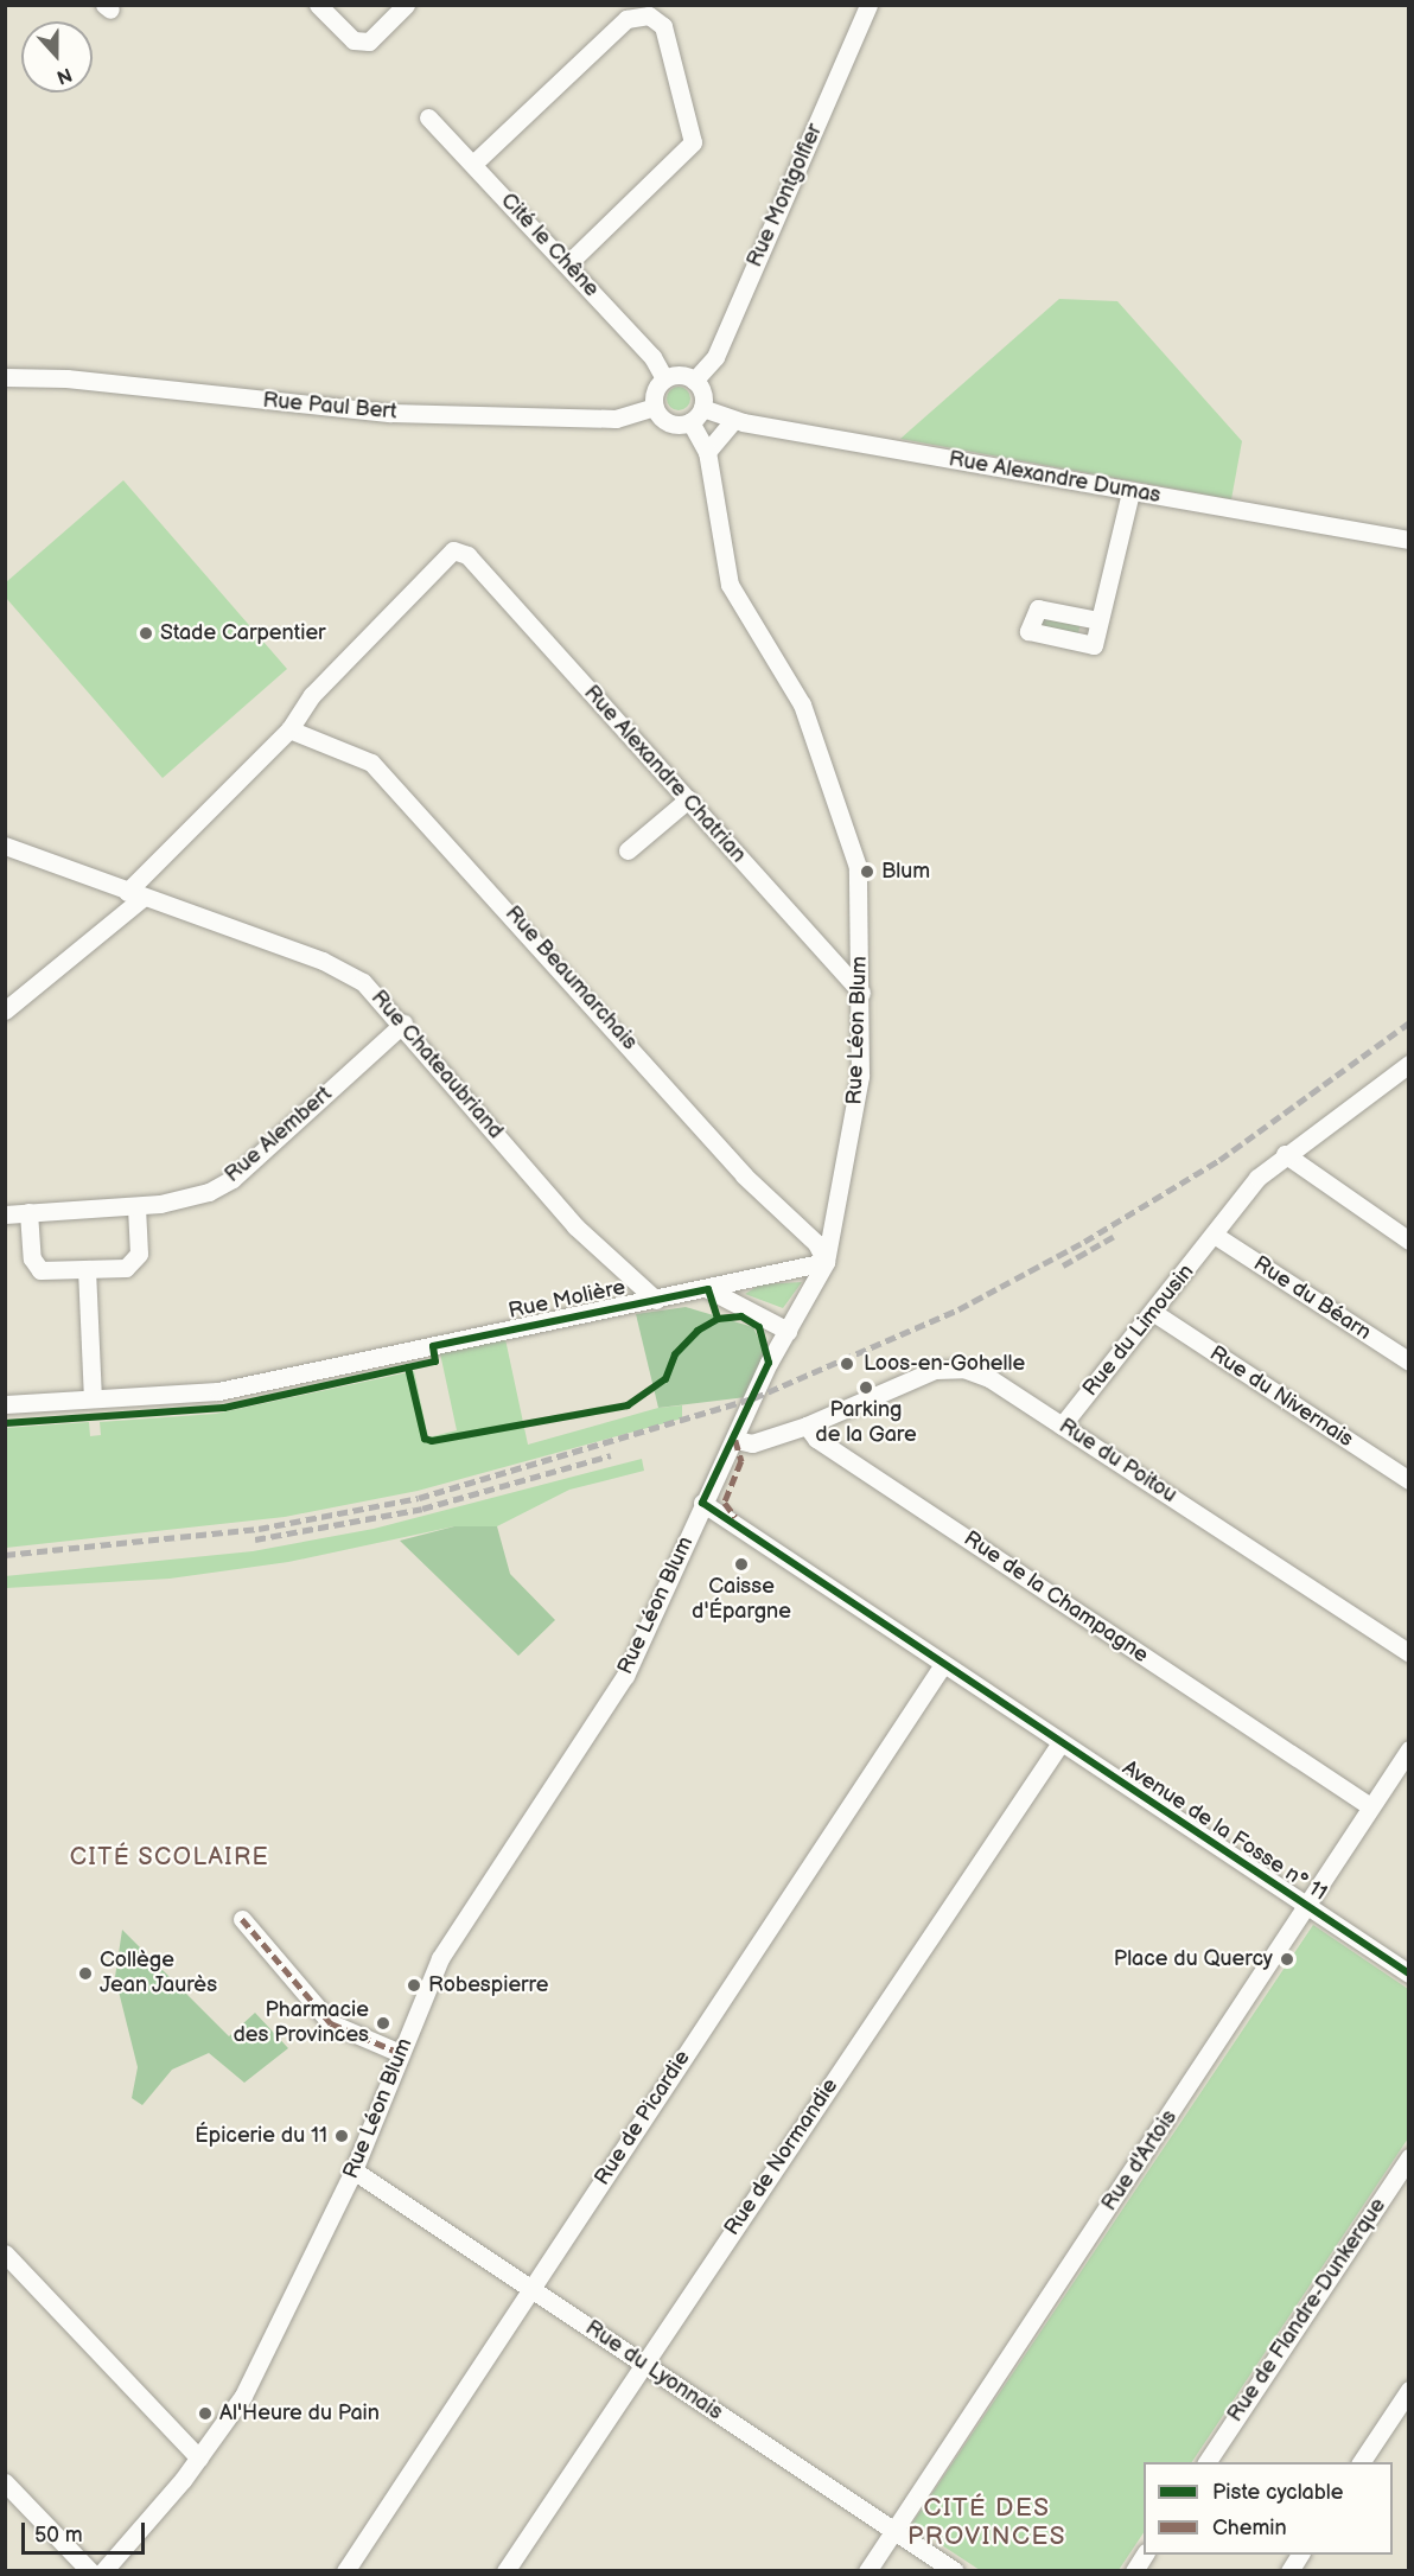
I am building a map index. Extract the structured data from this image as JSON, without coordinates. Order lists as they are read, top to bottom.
{
  "streets": {
    "street": [
      "Rue Montgolfier",
      "Cité le Chêne",
      "Rue Paul Bert",
      "Rue Alexandre Dumas",
      "Rue Alexandre Chatrian",
      "Rue Beaumarchais",
      "Rue Léon Blum",
      "Rue Chateaubriand",
      "Rue Alembert",
      "Rue du Béarn",
      "Rue Molière",
      "Rue du Limousin",
      "Rue du Nivernais",
      "Rue du Poitou",
      "Rue de la Champagne",
      "Avenue de la Fosse n° 11",
      "Rue de Picardie",
      "Rue de Normandie",
      "Rue d'Artois",
      "Rue de Flandre-Dunkerque",
      "Rue du Lyonnais"
    ]
  },
  "crossings": [
    ["Rue Montgolfier", "Cité le Chêne"],
    ["Rue Montgolfier", "Rue Paul Bert"],
    ["Rue Montgolfier", "Rue Alexandre Dumas"],
    ["Cité le Chêne", "Rue Paul Bert"],
    ["Cité le Chêne", "Rue Alexandre Dumas"],
    ["Rue Paul Bert", "Rue Alexandre Dumas"],
    ["Rue Alexandre Chatrian", "Rue Beaumarchais"],
    ["Rue Alexandre Chatrian", "Rue Léon Blum"],
    ["Rue Beaumarchais", "Rue Léon Blum"],
    ["Rue Beaumarchais", "Rue Molière"],
    ["Rue Léon Blum", "Rue Molière"],
    ["Rue Léon Blum", "Avenue de la Fosse n° 11"],
    ["Rue Léon Blum", "Rue du Lyonnais"],
    ["Rue Chateaubriand", "Rue Alembert"],
    ["Rue Chateaubriand", "Rue Molière"],
    ["Rue du Béarn", "Rue du Limousin"],
    ["Rue du Limousin", "Rue du Nivernais"],
    ["Rue du Limousin", "Rue du Poitou"],
    ["Rue du Poitou", "Rue de la Champagne"],
    ["Rue de la Champagne", "Rue d'Artois"],
    ["Avenue de la Fosse n° 11", "Rue de Picardie"],
    ["Avenue de la Fosse n° 11", "Rue de Normandie"],
    ["Avenue de la Fosse n° 11", "Rue d'Artois"],
    ["Rue de Picardie", "Rue du Lyonnais"],
    ["Rue de Normandie", "Rue du Lyonnais"],
    ["Rue d'Artois", "Rue du Lyonnais"]
  ],
  "districts": ["CITÉ SCOLAIRE", "CITÉ DES PROVINCES"],
  "places": [
    "Stade Carpentier",
    "Blum",
    "Loos-en-Gohelle",
    "Parking de la Gare",
    "Caisse d'Épargne",
    "Place du Quercy",
    "Collège Jean Jaurès",
    "Robespierre",
    "Pharmacie des Provinces",
    "Épicerie du 11",
    "Al'Heure du Pain"
  ],
  "legend": ["Piste cyclable", "Chemin"],
  "scale_bar": "50 m",
  "north": "bottom"
}
